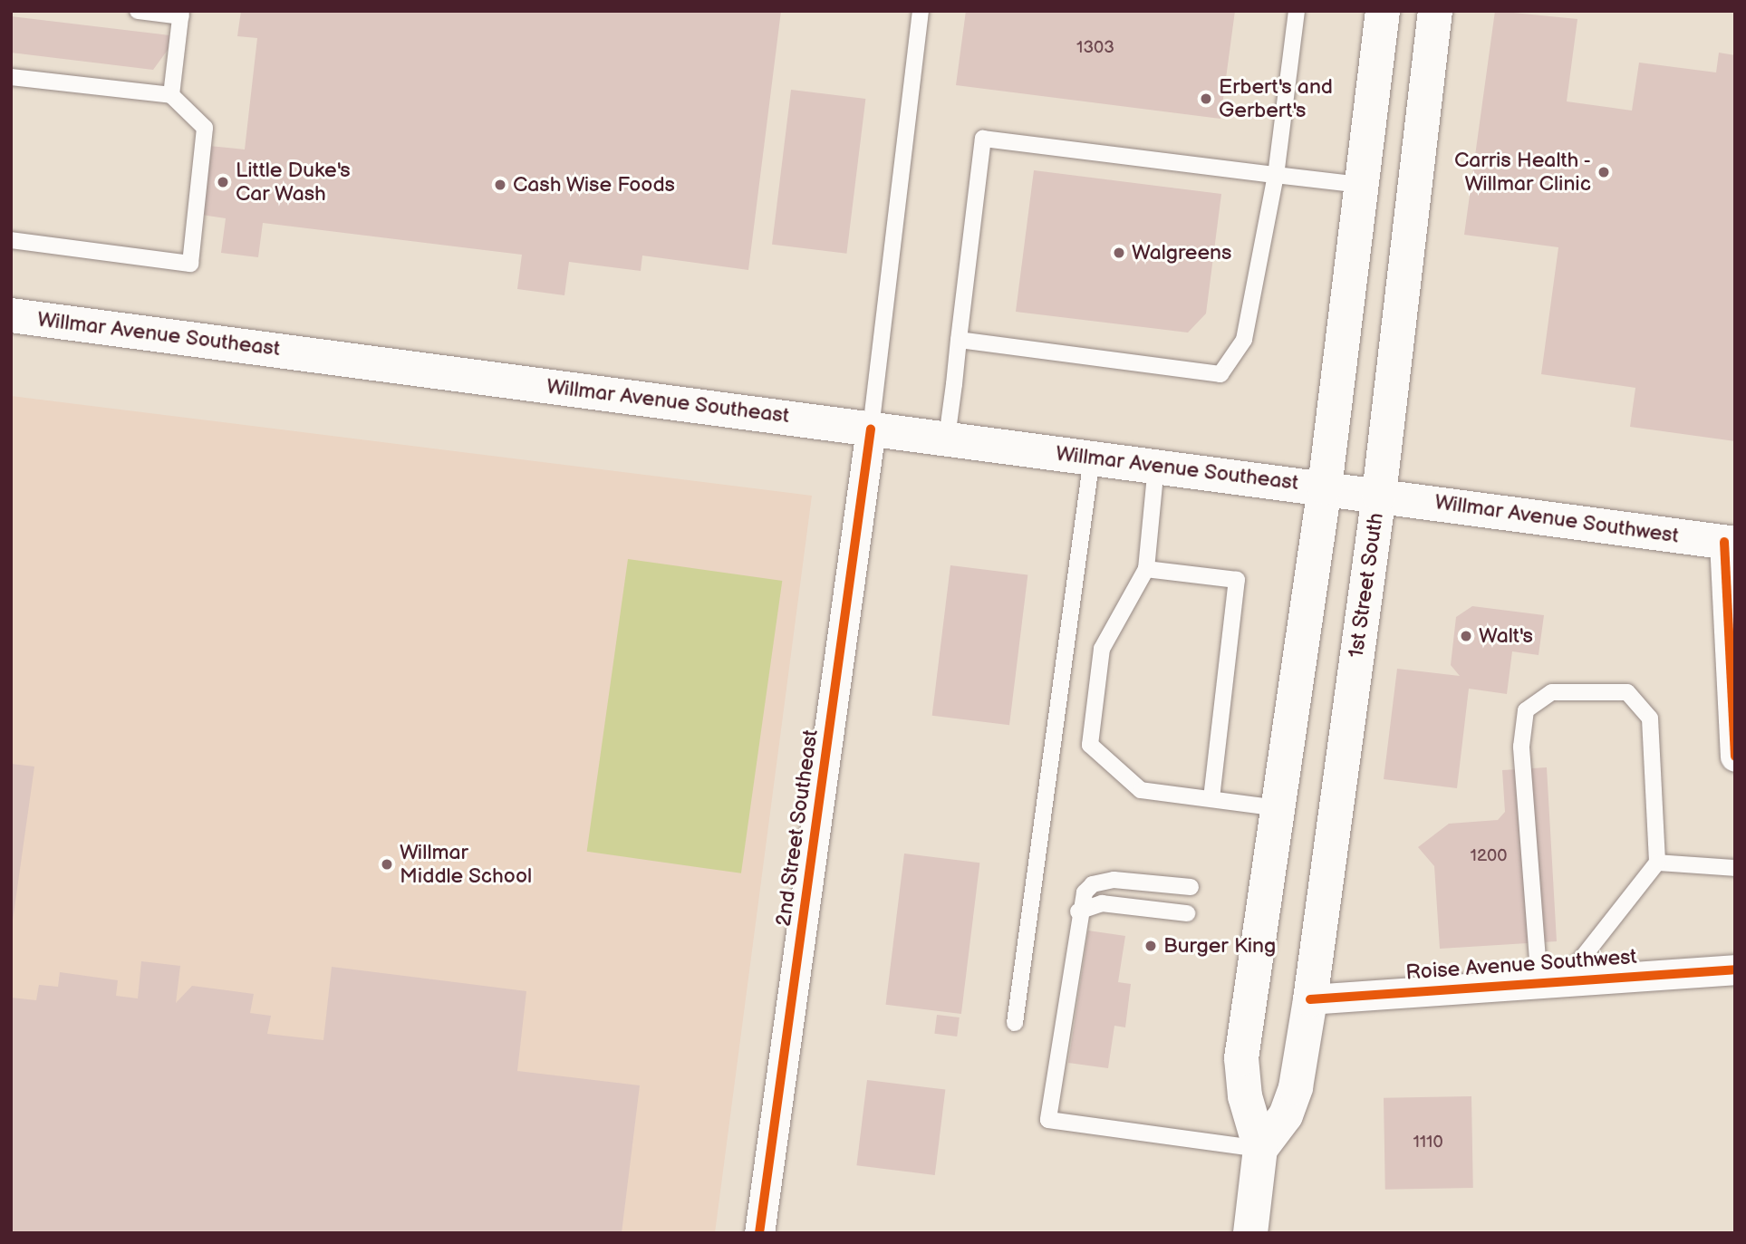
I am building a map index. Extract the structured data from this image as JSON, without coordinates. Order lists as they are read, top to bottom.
{
  "streets": {
    "main road": ["Willmar Avenue Southeast", "Willmar Avenue Southwest", "1st Street South"],
    "street": ["2nd Street Southeast", "Roise Avenue Southwest"]
  },
  "crossings": [
    ["Willmar Avenue Southeast", "Willmar Avenue Southwest"],
    ["Willmar Avenue Southeast", "1st Street South"],
    ["Willmar Avenue Southeast", "2nd Street Southeast"],
    ["Willmar Avenue Southwest", "1st Street South"],
    ["1st Street South", "Roise Avenue Southwest"]
  ],
  "places": [
    "Erbert's and Gerbert's",
    "Carris Health - Willmar Clinic",
    "Little Duke's Car Wash",
    "Cash Wise Foods",
    "Walgreens",
    "Walt's",
    "Willmar Middle School",
    "Burger King"
  ],
  "house_numbers": ["1303", "1200", "1110"]
}
